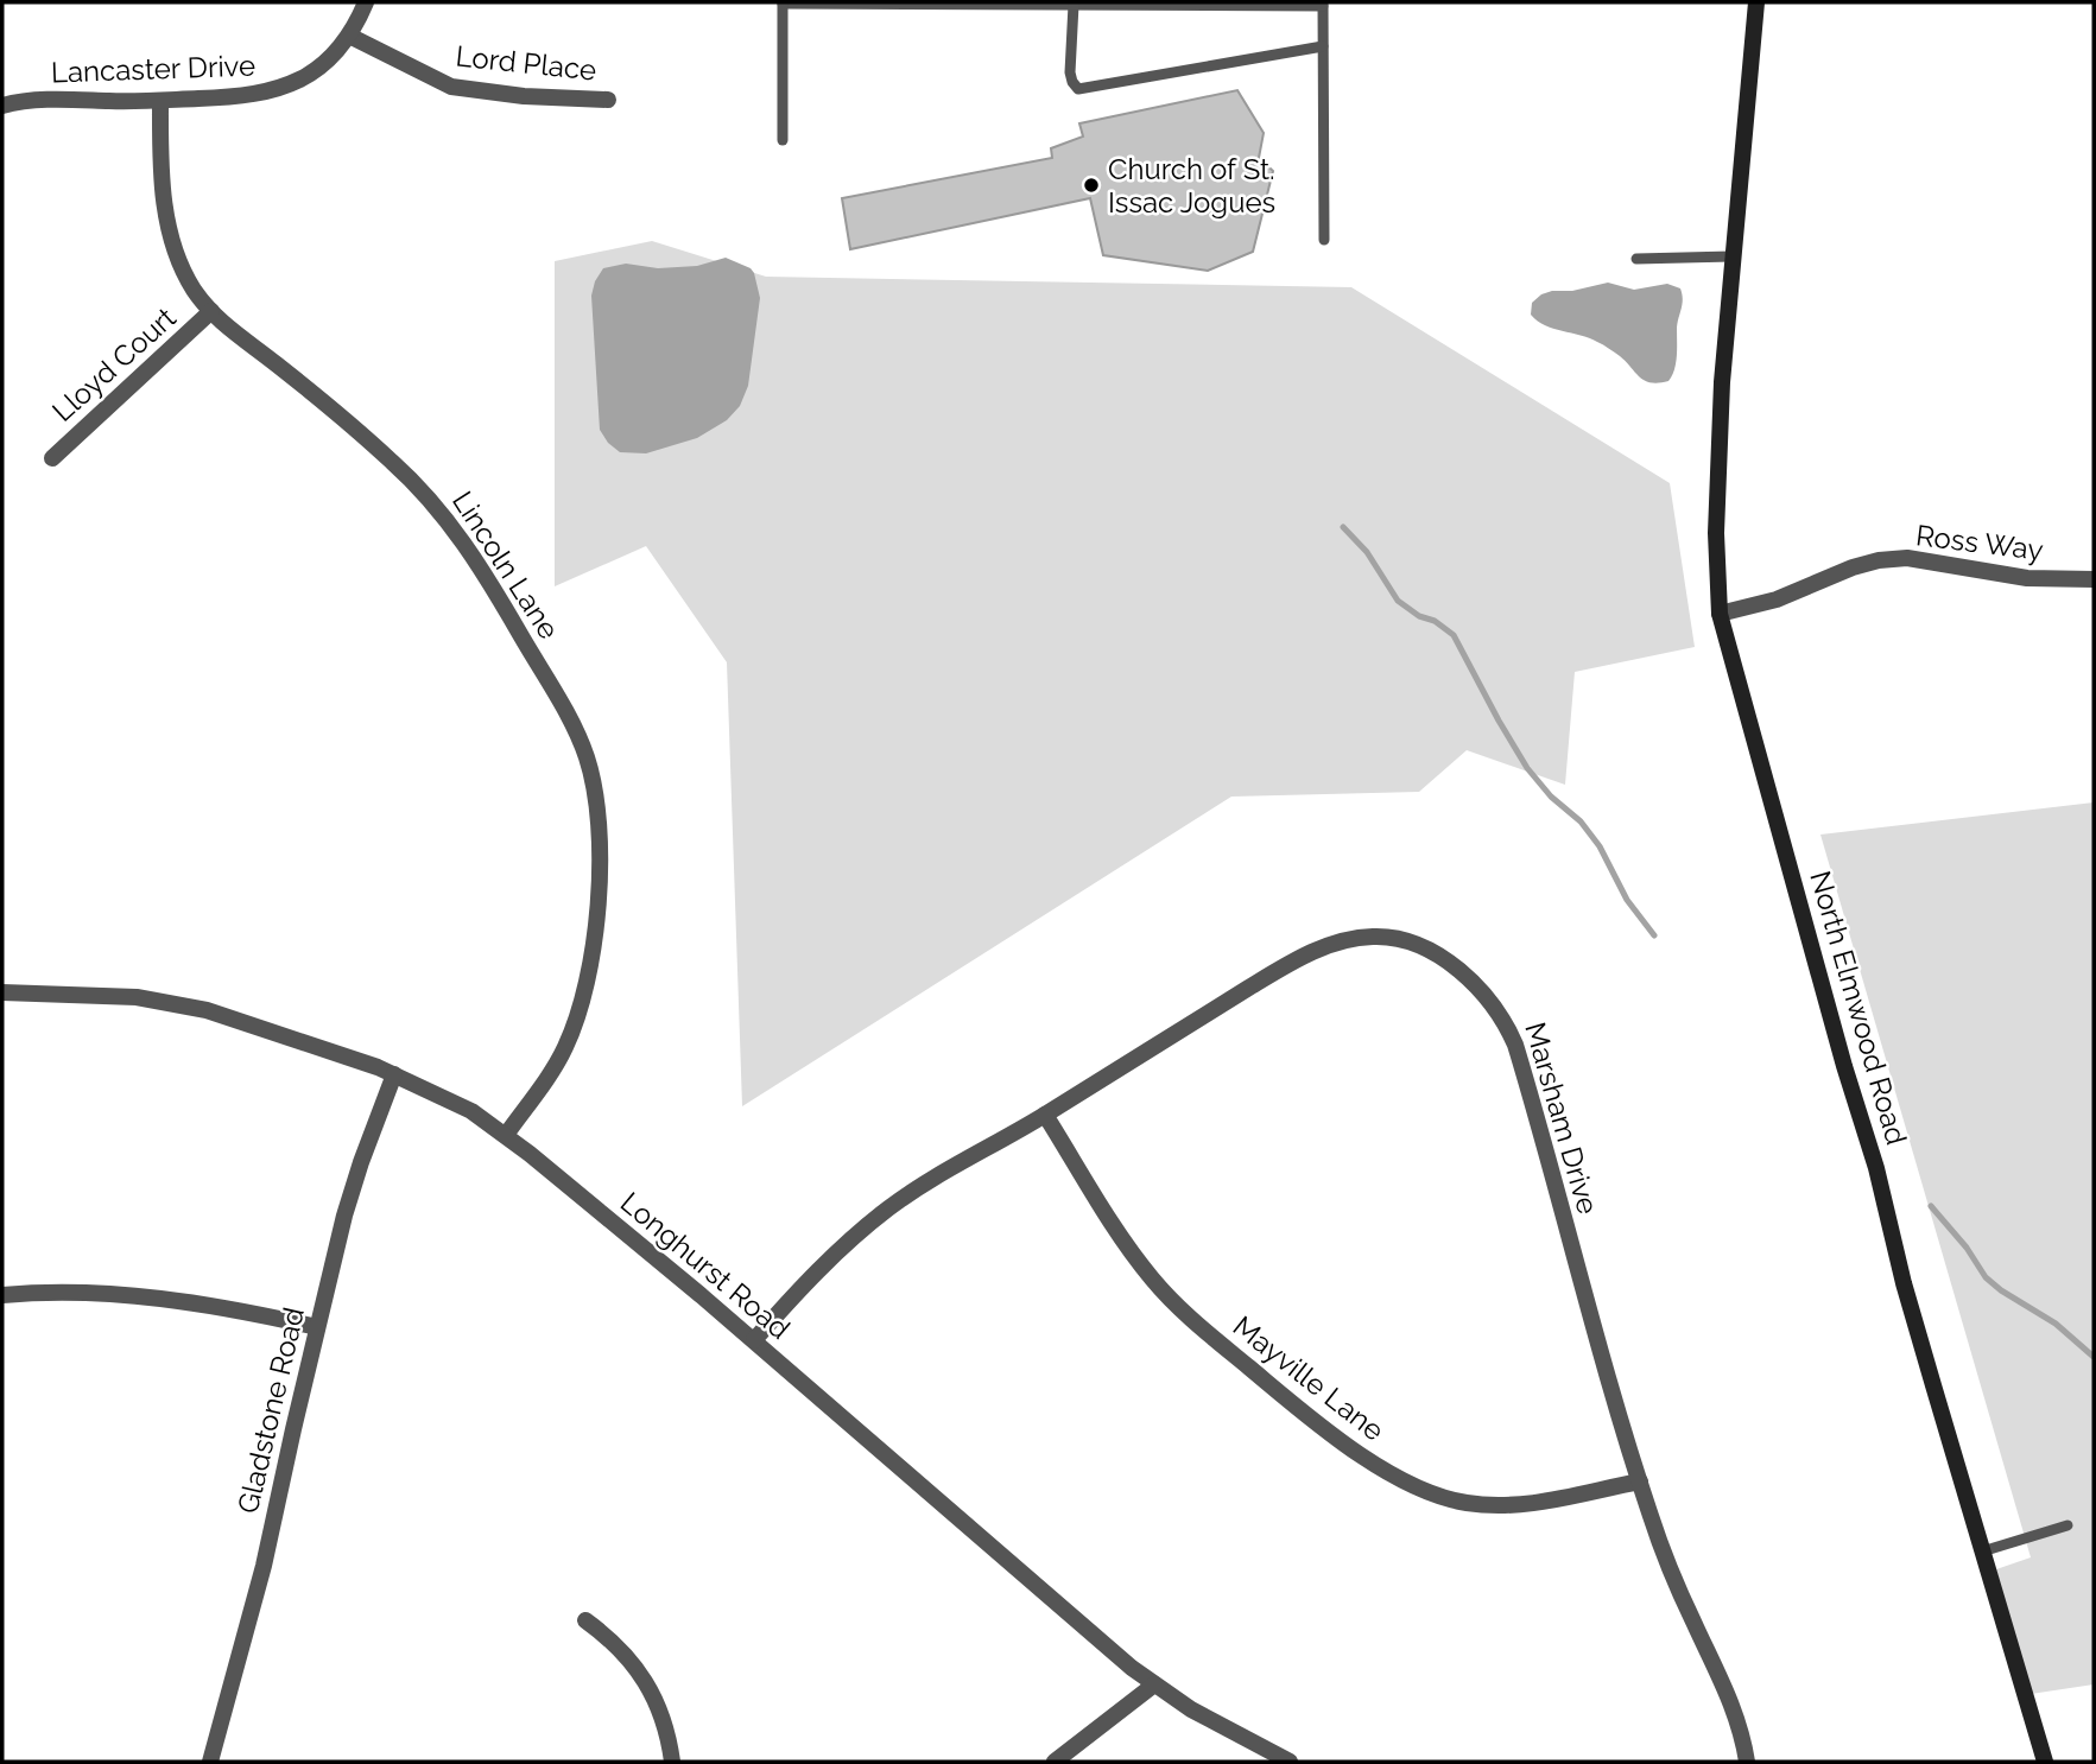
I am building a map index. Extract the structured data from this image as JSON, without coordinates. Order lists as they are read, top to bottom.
{
  "streets": {
    "main road": ["North Elmwood Road"],
    "street": [
      "Lord Place",
      "Lancaster Drive",
      "Lloyd Court",
      "Ross Way",
      "Lincoln Lane",
      "Marsham Drive",
      "Longhurst Road",
      "Mayville Lane",
      "Gladstone Road"
    ]
  },
  "crossings": [
    ["Lord Place", "Lancaster Drive"],
    ["Lancaster Drive", "Lincoln Lane"],
    ["Lloyd Court", "Lincoln Lane"],
    ["Ross Way", "North Elmwood Road"],
    ["Lincoln Lane", "Longhurst Road"],
    ["Marsham Drive", "Longhurst Road"],
    ["Marsham Drive", "Mayville Lane"],
    ["Longhurst Road", "Gladstone Road"]
  ],
  "places": ["Church of St. Issac Jogues"]
}
